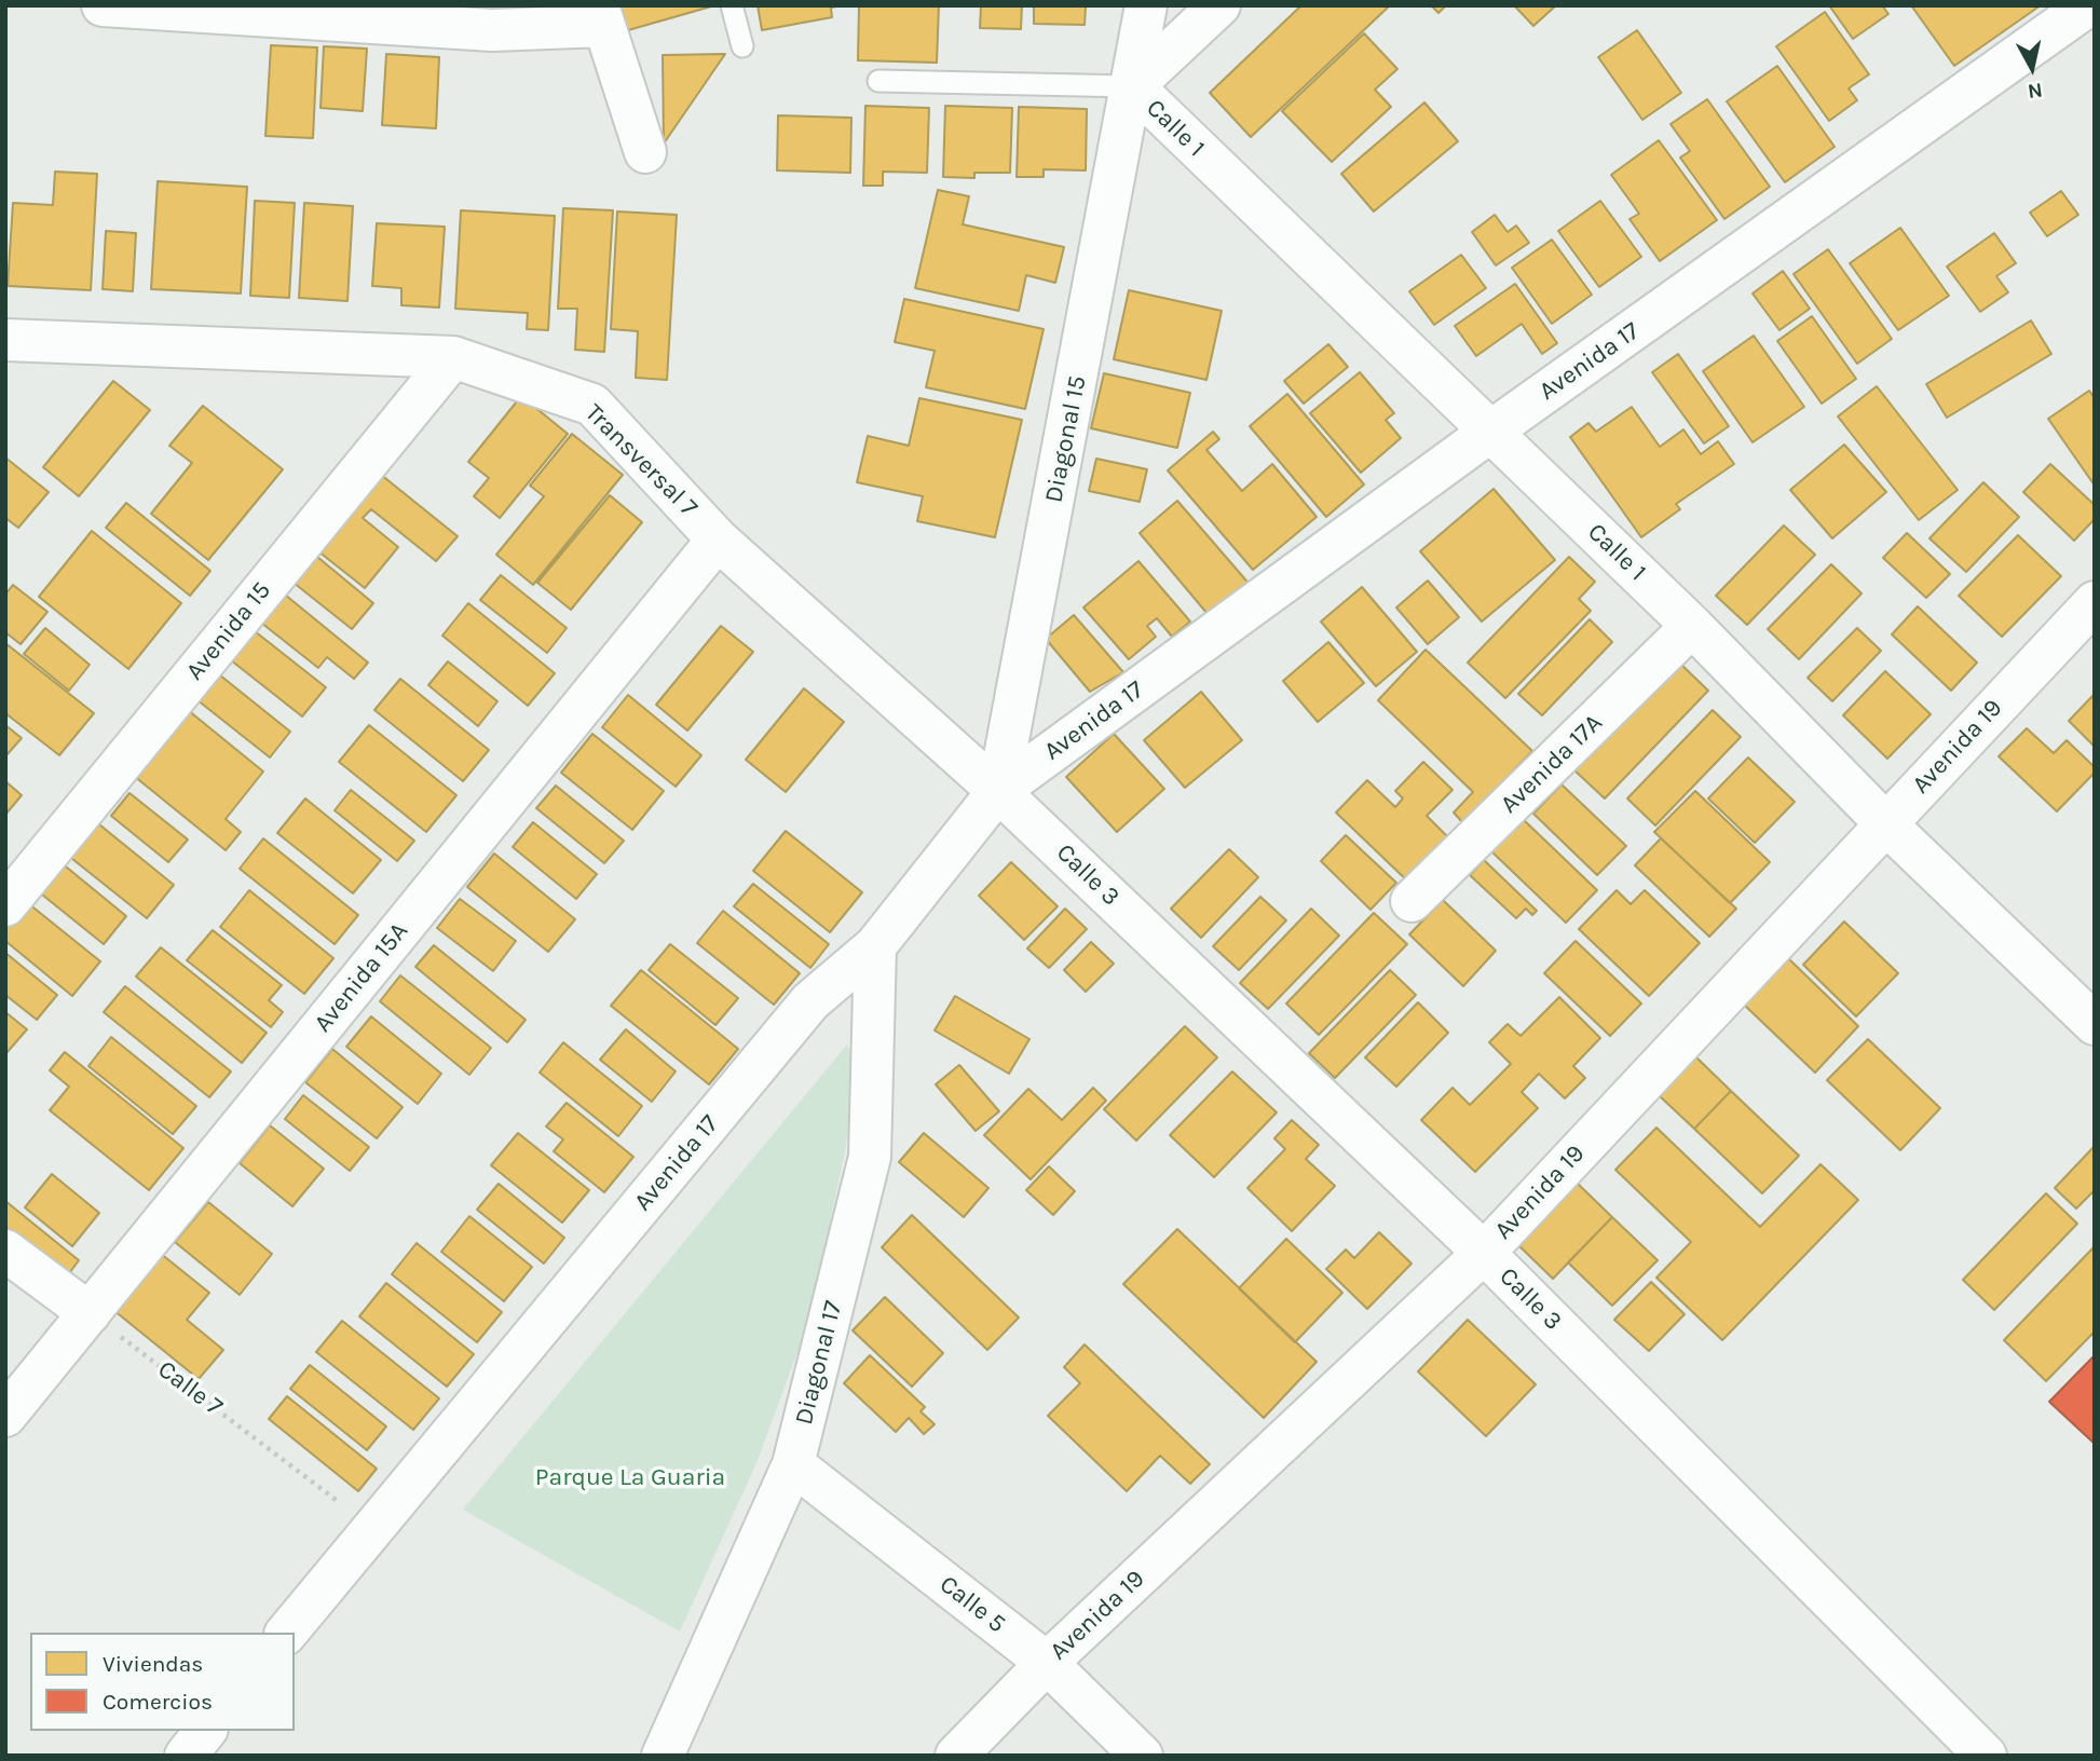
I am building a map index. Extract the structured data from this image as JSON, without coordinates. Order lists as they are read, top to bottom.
{
  "streets": {
    "street": [
      "Calle 1",
      "Avenida 17",
      "Diagonal 15",
      "Transversal 7",
      "Avenida 15",
      "Avenida 19",
      "Avenida 17A",
      "Calle 3",
      "Avenida 15A",
      "Diagonal 17",
      "Calle 5"
    ],
    "path": ["Calle 7"]
  },
  "crossings": [
    ["Calle 1", "Avenida 17"],
    ["Calle 1", "Diagonal 15"],
    ["Calle 1", "Avenida 19"],
    ["Calle 1", "Avenida 17A"],
    ["Avenida 17", "Diagonal 15"],
    ["Avenida 17", "Transversal 7"],
    ["Avenida 17", "Calle 3"],
    ["Avenida 17", "Diagonal 17"],
    ["Avenida 17", "Calle 7"],
    ["Diagonal 15", "Transversal 7"],
    ["Diagonal 15", "Calle 3"],
    ["Transversal 7", "Avenida 15"],
    ["Transversal 7", "Calle 3"],
    ["Transversal 7", "Avenida 15A"],
    ["Avenida 19", "Calle 3"],
    ["Avenida 19", "Calle 5"],
    ["Avenida 15A", "Calle 7"],
    ["Diagonal 17", "Calle 5"]
  ],
  "parks": ["Parque La Guaria"],
  "legend": ["Viviendas", "Comercios"],
  "north": "bottom"
}
